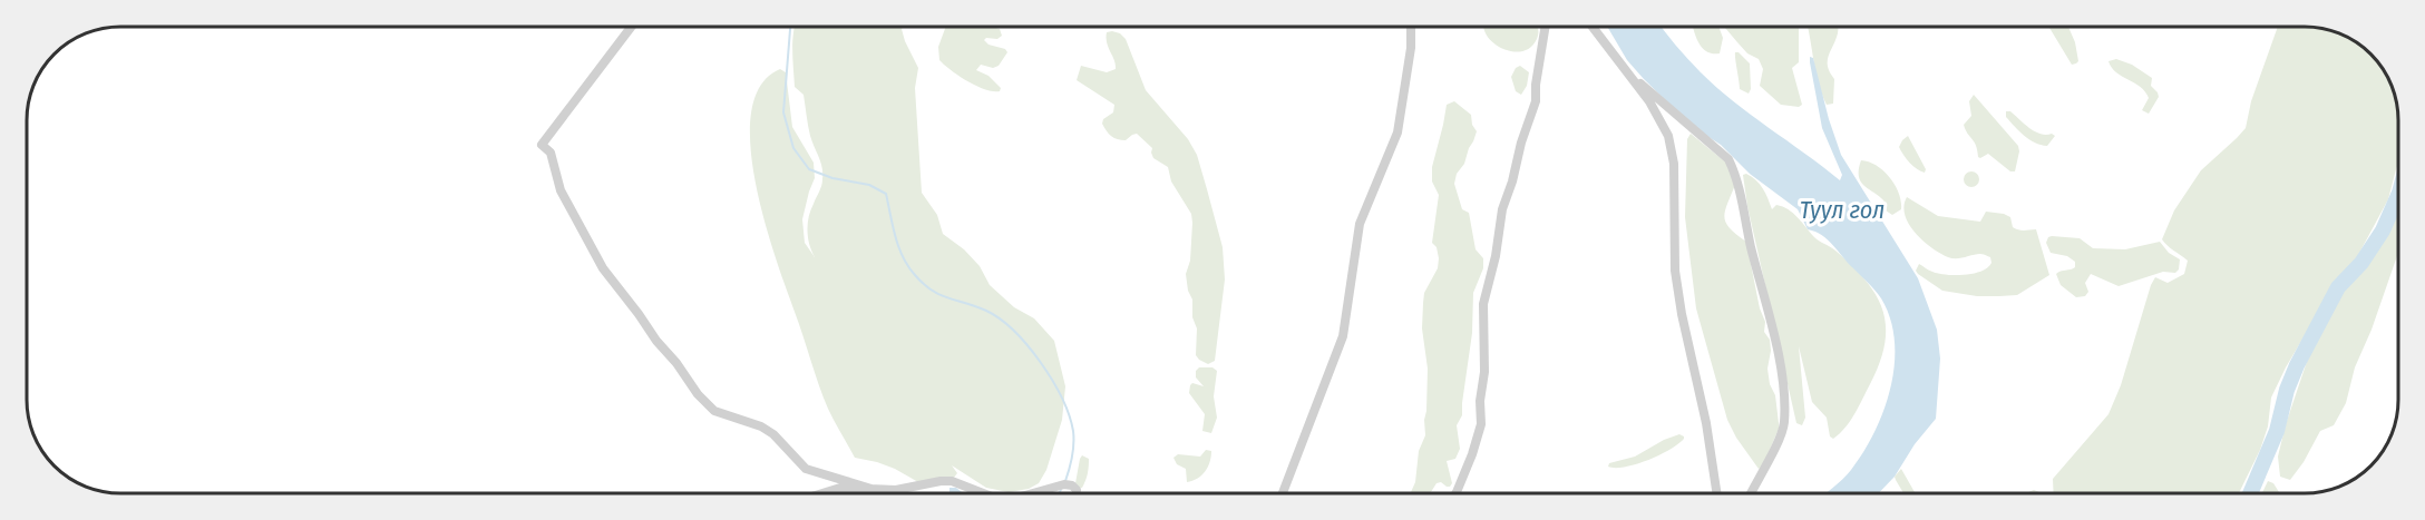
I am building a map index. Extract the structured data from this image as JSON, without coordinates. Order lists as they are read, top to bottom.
{
  "water": ["Туул гол"]
}
